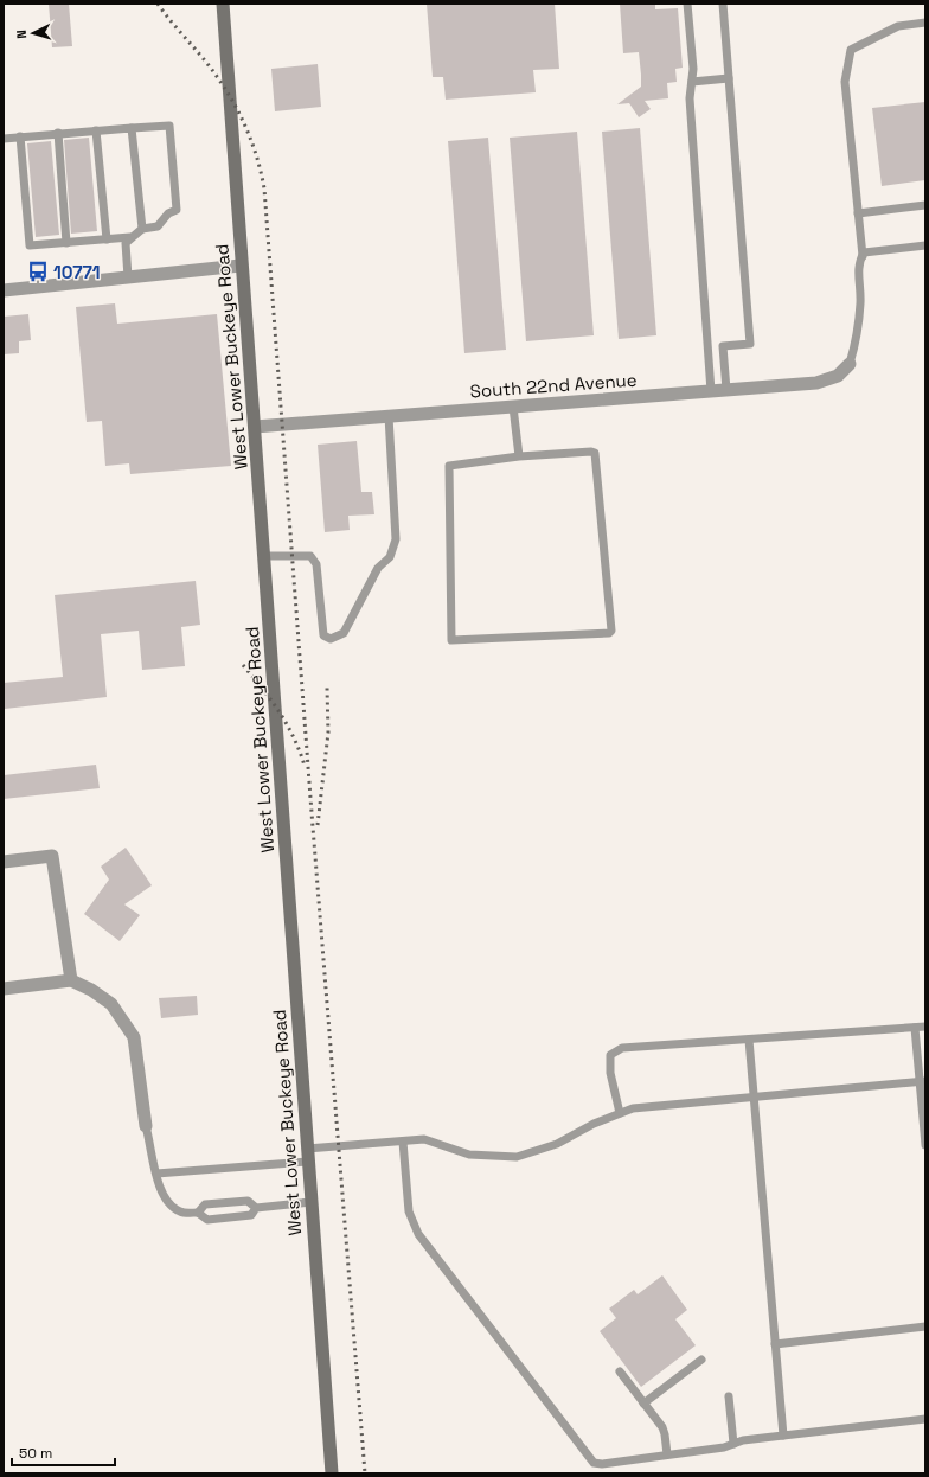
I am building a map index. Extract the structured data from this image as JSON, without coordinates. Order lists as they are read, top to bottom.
{
  "streets": {
    "main road": ["West Lower Buckeye Road"],
    "street": ["South 22nd Avenue"]
  },
  "crossings": [
    ["West Lower Buckeye Road", "South 22nd Avenue"]
  ],
  "places": {
    "bus stop": ["10771"]
  },
  "scale_bar": "50 m",
  "north": "left"
}
